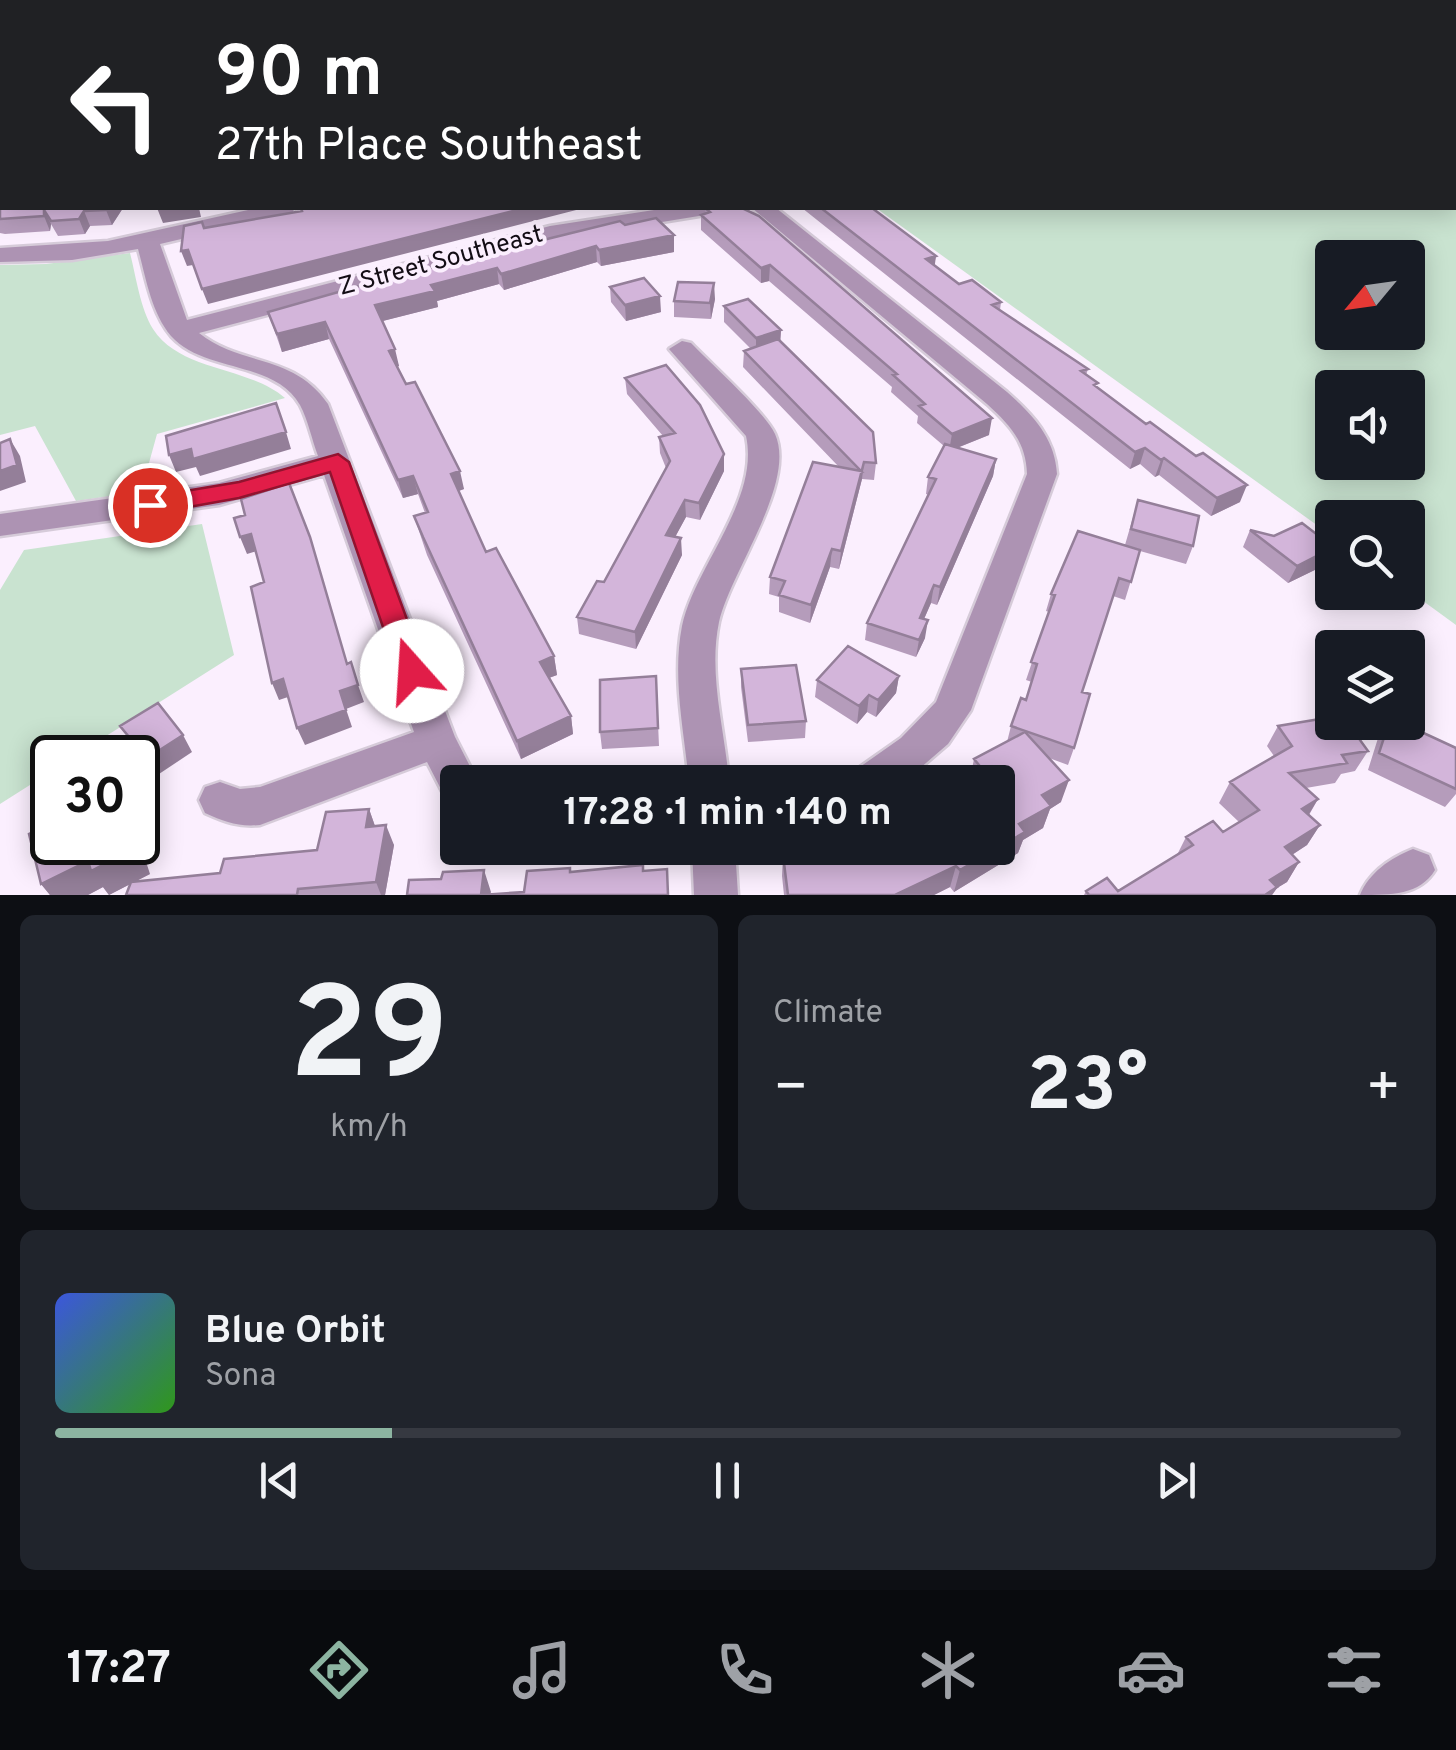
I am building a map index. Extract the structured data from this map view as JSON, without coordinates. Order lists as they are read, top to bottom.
{
  "streets": {
    "street": ["Z Street Southeast"]
  },
  "north": "bottom left",
  "page": {
    "turn": ["90 m", "27th Place Southeast"],
    "limit": "30",
    "trip": "17:28 · 1 min · 140 m",
    "tile": [
      ["29", "km/h"],
      "Climate"
    ],
    "heat": ["−", "23°", "+"],
    "song": ["Blue Orbit", "Sona"],
    "tabs": "17:27"
  }
}
